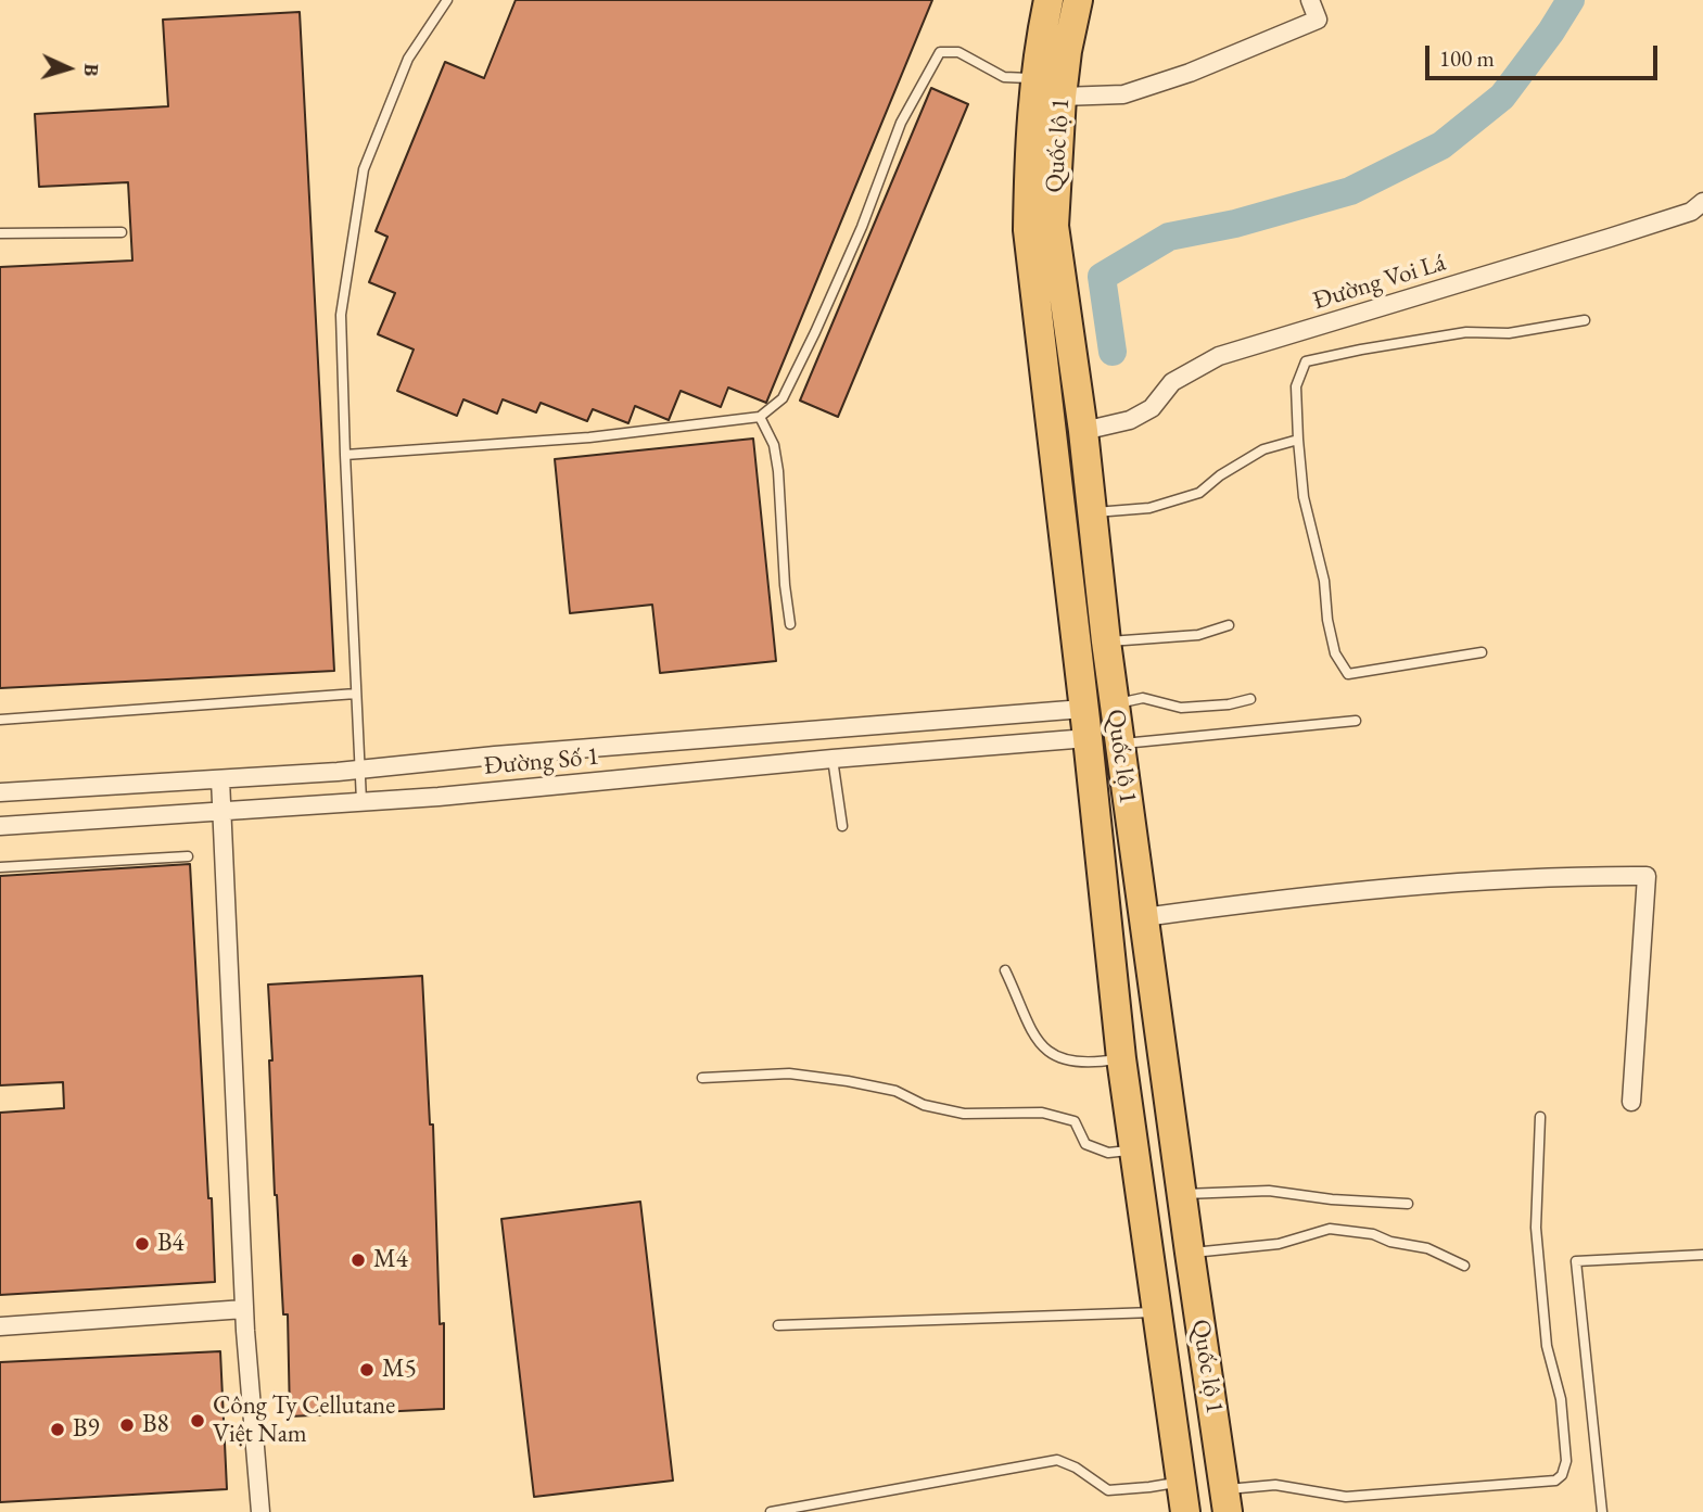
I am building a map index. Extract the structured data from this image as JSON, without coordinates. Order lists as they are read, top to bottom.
{
  "streets": {
    "highway": ["Quốc lộ 1"],
    "street": ["Đường Voi Lá", "Đường Số 1"]
  },
  "crossings": [
    ["Quốc lộ 1", "Đường Voi Lá"],
    ["Quốc lộ 1", "Đường Số 1"]
  ],
  "places": [
    "B4",
    "M4",
    "M5",
    "Công Ty Cellutane Việt Nam",
    "B8",
    "B9"
  ],
  "scale_bar": "100 m",
  "north": "right"
}
